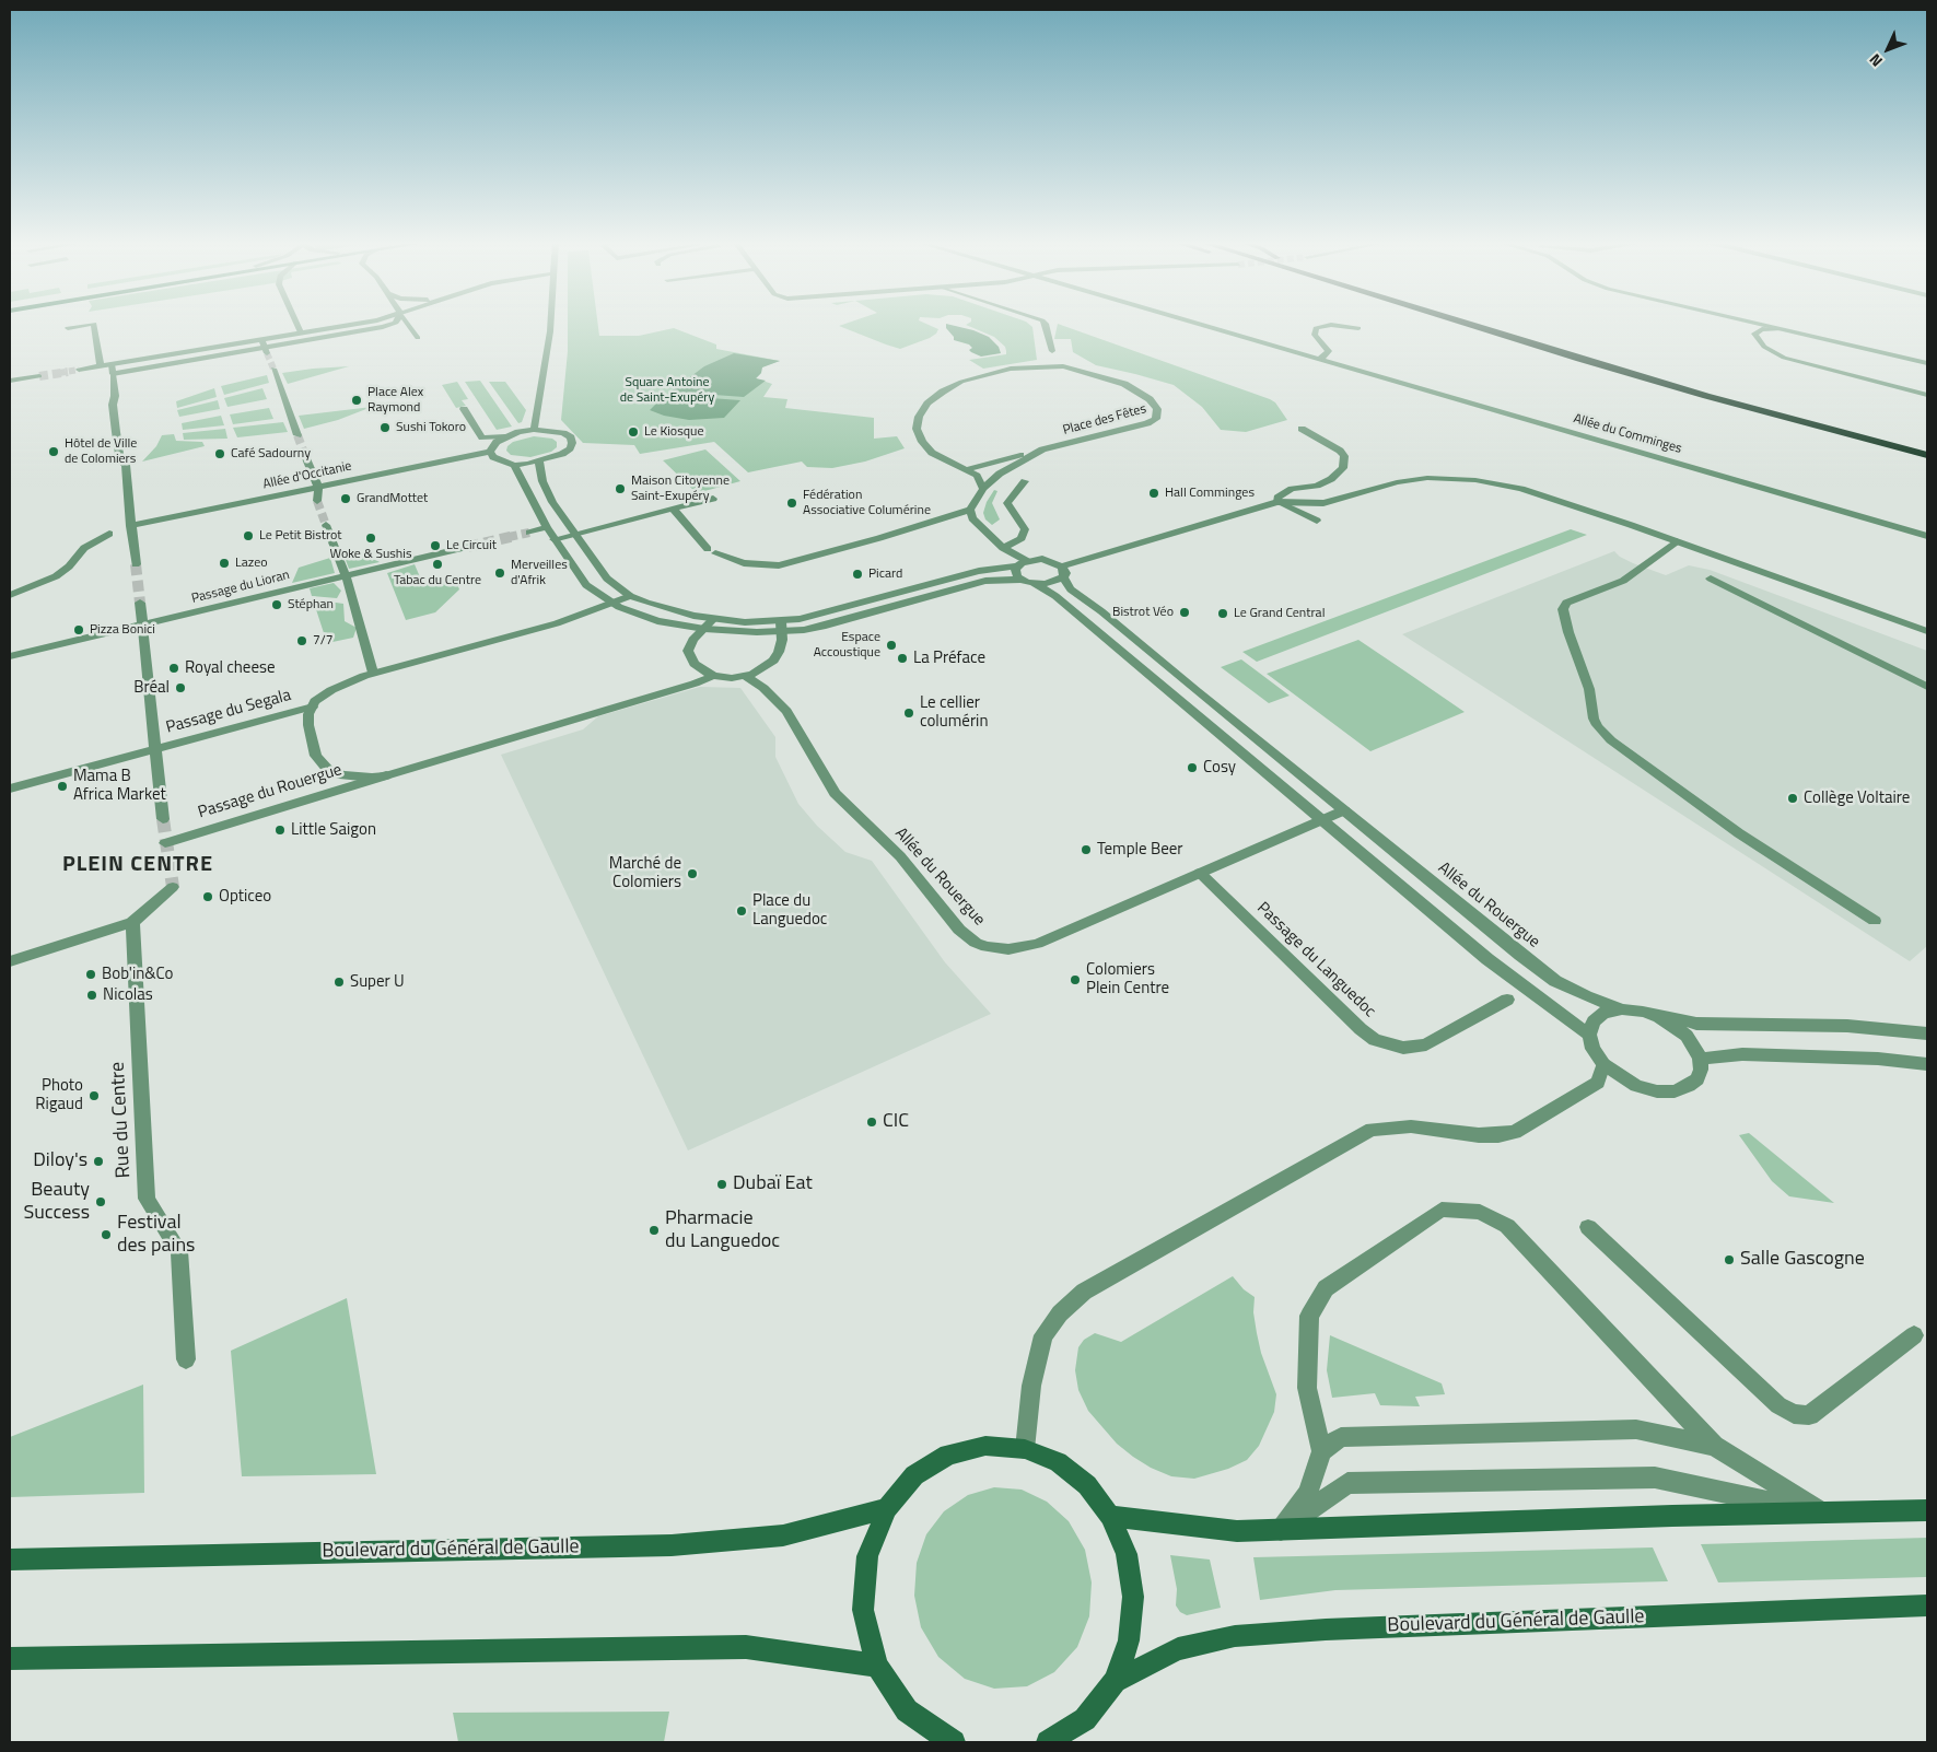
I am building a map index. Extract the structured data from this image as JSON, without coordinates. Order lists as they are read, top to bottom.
{
  "streets": {
    "street": [
      "Place des Fêtes",
      "Allée du Comminges",
      "Allée d'Occitanie",
      "Passage du Lioran",
      "Passage du Segala",
      "Passage du Rouergue",
      "Allée du Rouergue",
      "Passage du Languedoc",
      "Rue du Centre",
      "Boulevard du Général de Gaulle"
    ]
  },
  "crossings": [
    ["Allée du Rouergue", "Passage du Languedoc"]
  ],
  "districts": ["PLEIN CENTRE"],
  "parks": ["Square Antoine de Saint-Exupéry"],
  "places": [
    "Place Alex Raymond",
    "Sushi Tokoro",
    "Le Kiosque",
    "Hôtel de Ville de Colomiers",
    "Café Sadourny",
    "Maison Citoyenne Saint-Exupéry",
    "Hall Comminges",
    "GrandMottet",
    "Fédération Associative Columérine",
    "Le Petit Bistrot",
    "Woke & Sushis",
    "Le Circuit",
    "Lazeo",
    "Tabac du Centre",
    "Merveilles d'Afrik",
    "Picard",
    "Stéphan",
    "Bistrot Véo",
    "Le Grand Central",
    "Pizza Bonici",
    "7/7",
    "Espace Accoustique",
    "La Préface",
    "Royal cheese",
    "Bréal",
    "Le cellier columérin",
    "Cosy",
    "Mama B Africa Market",
    "Collège Voltaire",
    "Little Saigon",
    "Temple Beer",
    "Marché de Colomiers",
    "Opticeo",
    "Place du Languedoc",
    "Bob'in&Co",
    "Colomiers Plein Centre",
    "Super U",
    "Nicolas",
    "Photo Rigaud",
    "CIC",
    "Diloy's",
    "Dubaï Eat",
    "Beauty Success",
    "Pharmacie du Languedoc",
    "Festival des pains",
    "Salle Gascogne"
  ],
  "north": "bottom left"
}
